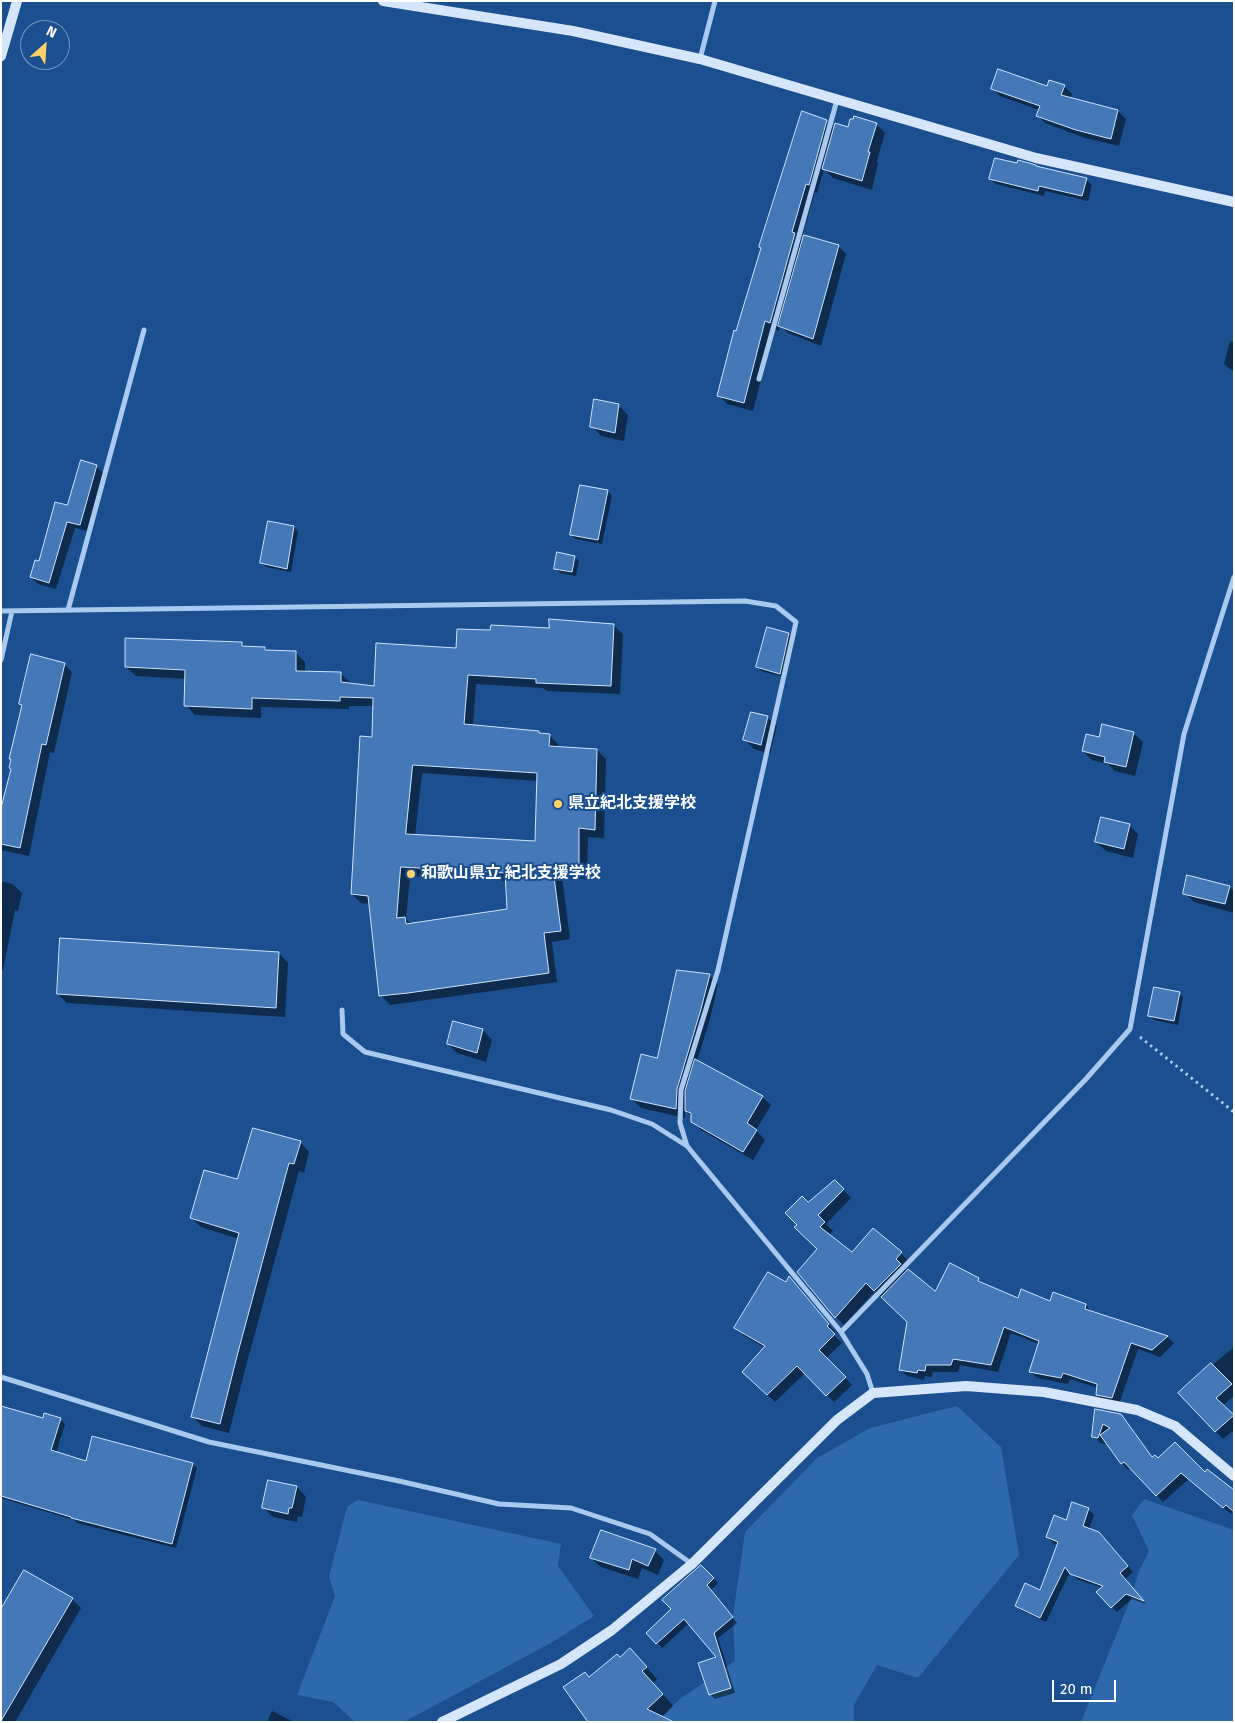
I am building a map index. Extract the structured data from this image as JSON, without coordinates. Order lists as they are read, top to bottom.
{
  "places": ["県立紀北支援学校", "和歌山県立 紀北支援学校"],
  "scale_bar": "20 m",
  "north": "top right"
}
